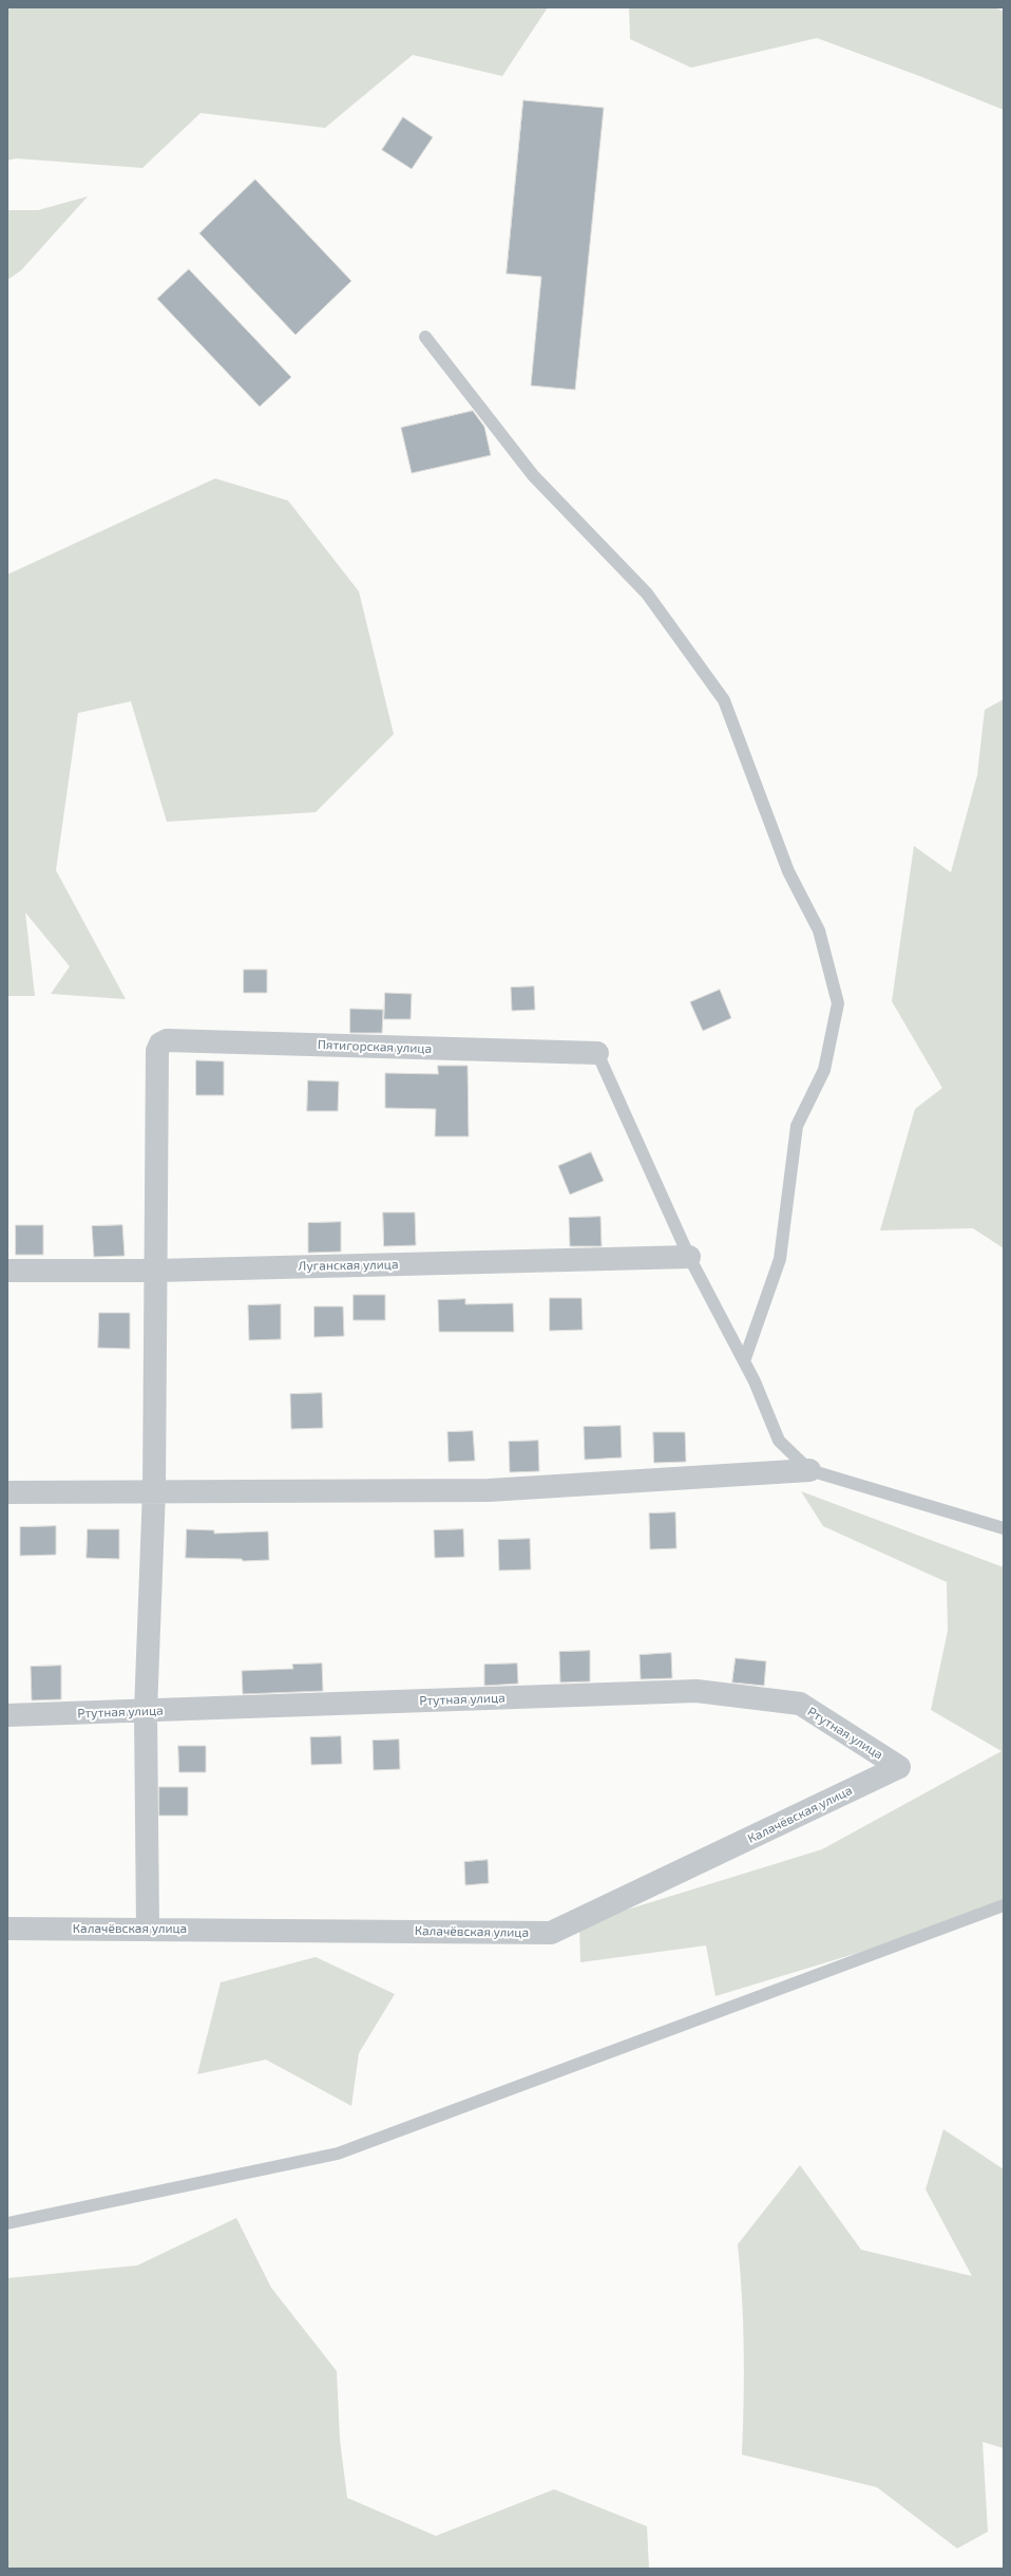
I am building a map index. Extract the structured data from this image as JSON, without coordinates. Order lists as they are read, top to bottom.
{
  "streets": {
    "street": [
      "Пятигорская улица",
      "Луганская улица",
      "Ртутная улица",
      "Калачёвская улица"
    ]
  },
  "crossings": [
    ["Пятигорская улица", "Луганская улица"],
    ["Ртутная улица", "Калачёвская улица"]
  ]
}
